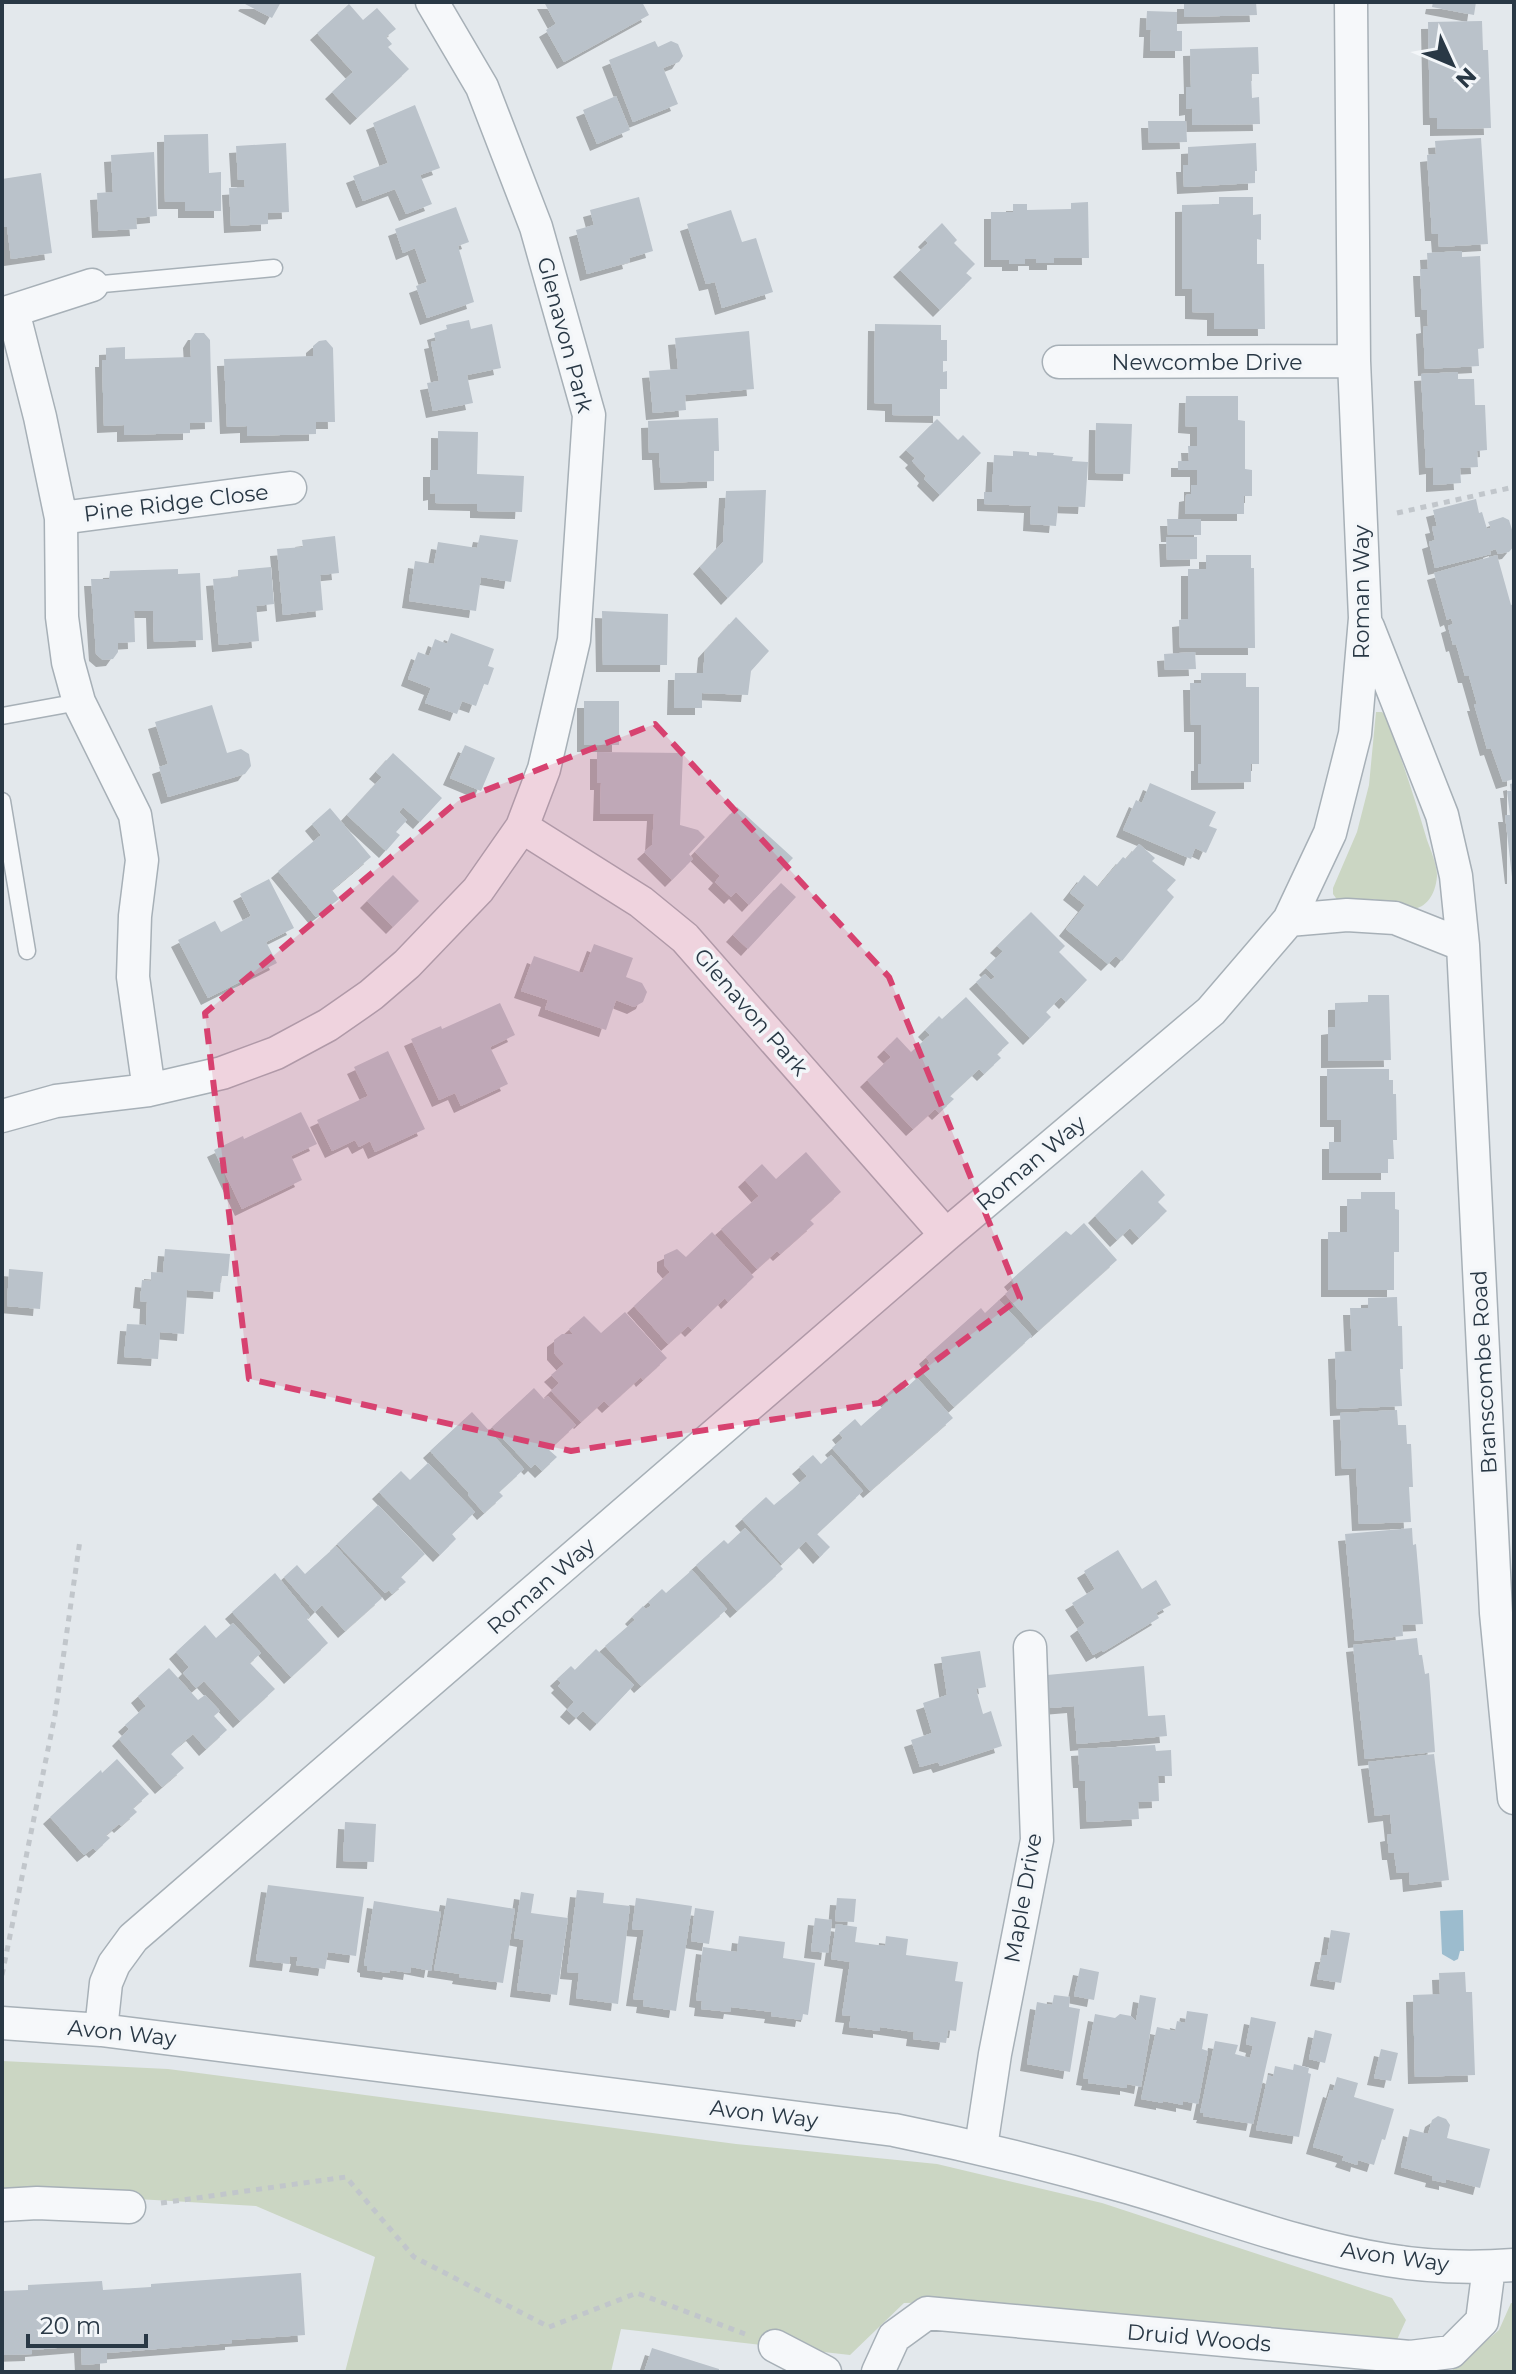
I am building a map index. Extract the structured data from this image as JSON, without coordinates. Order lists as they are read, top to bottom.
{
  "streets": {
    "street": [
      "Glenavon Park",
      "Newcombe Drive",
      "Pine Ridge Close",
      "Roman Way",
      "Branscombe Road",
      "Maple Drive",
      "Avon Way",
      "Druid Woods"
    ]
  },
  "crossings": [
    ["Glenavon Park", "Roman Way"],
    ["Newcombe Drive", "Roman Way"],
    ["Roman Way", "Branscombe Road"],
    ["Roman Way", "Avon Way"],
    ["Maple Drive", "Avon Way"],
    ["Avon Way", "Druid Woods"]
  ],
  "scale_bar": "20 m",
  "north": "bottom right"
}
